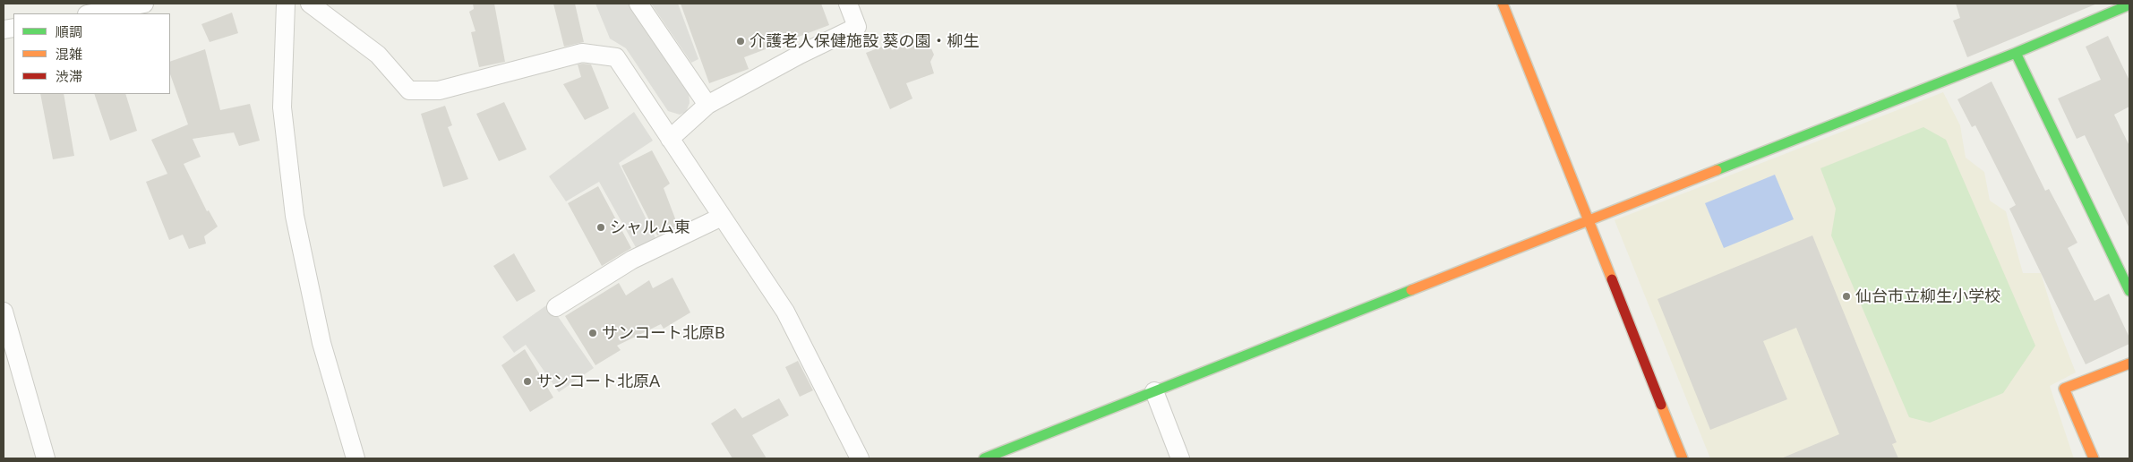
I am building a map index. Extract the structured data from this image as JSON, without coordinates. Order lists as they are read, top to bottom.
{
  "places": [
    "介護老人保健施設 葵の園・柳生",
    "シャルム東",
    "仙台市立柳生小学校",
    "サンコート北原B",
    "サンコート北原A"
  ],
  "legend": ["順調", "混雑", "渋滞"]
}
